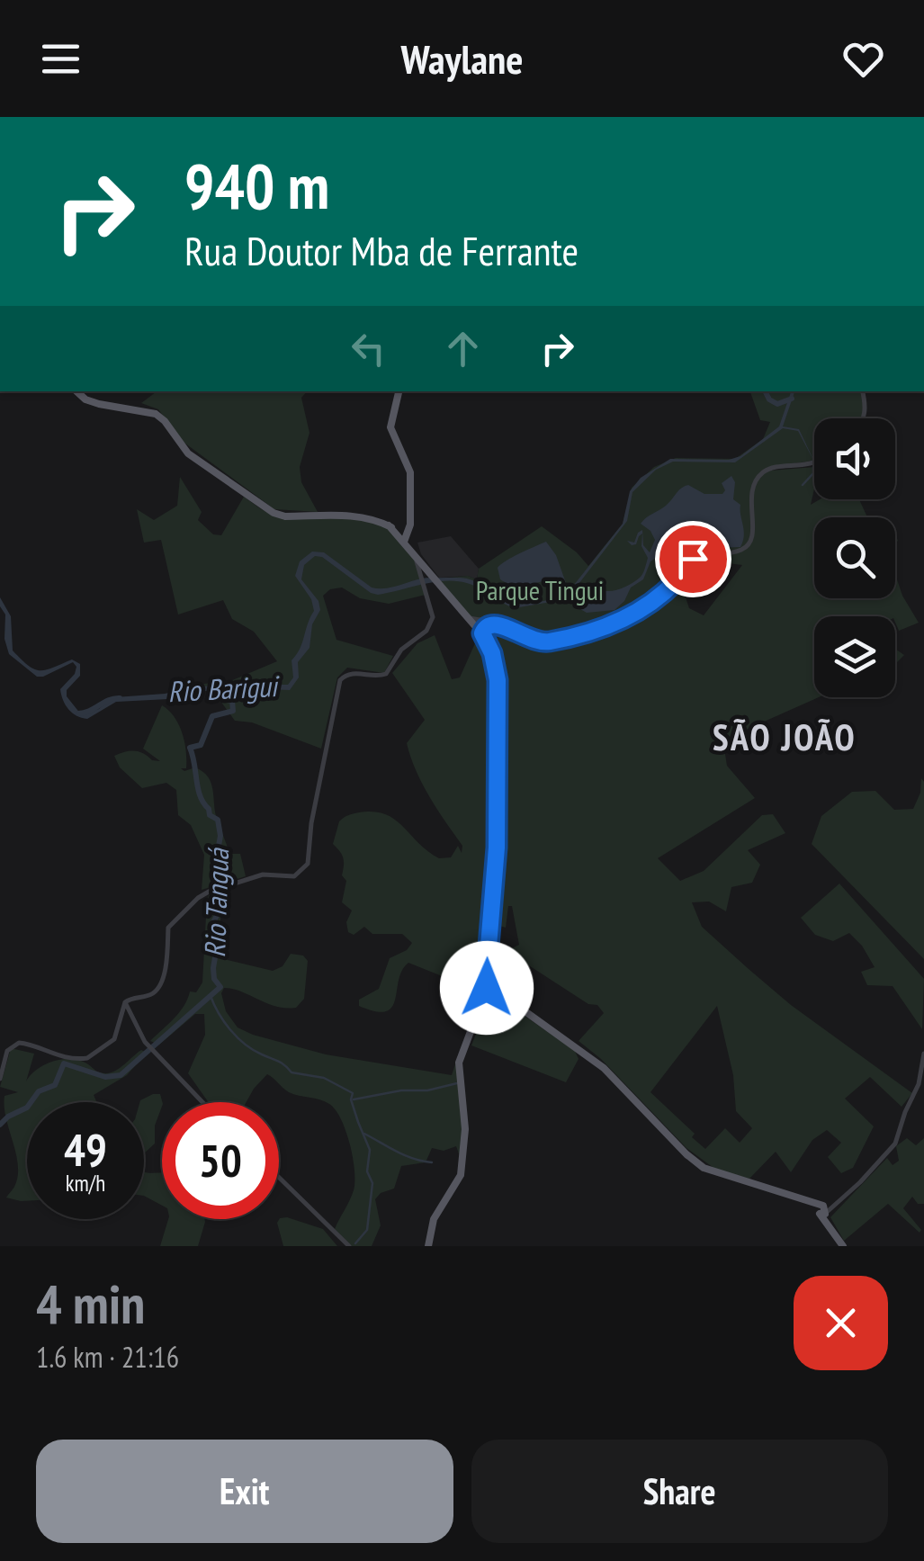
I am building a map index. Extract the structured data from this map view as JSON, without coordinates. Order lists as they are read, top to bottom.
{
  "districts": ["SÃO JOÃO"],
  "water": ["Rio Barigui", "Rio Tanguá"],
  "parks": ["Parque Tingui"],
  "page": {
    "header": "Waylane",
    "turn": ["940 m", "Rua Doutor Mba de Ferrante"],
    "speed": "49 km/h",
    "limit": "50",
    "heading": ["4 min", "1.6 km · 21:16"],
    "buttons": ["Exit", "Share"]
  }
}
